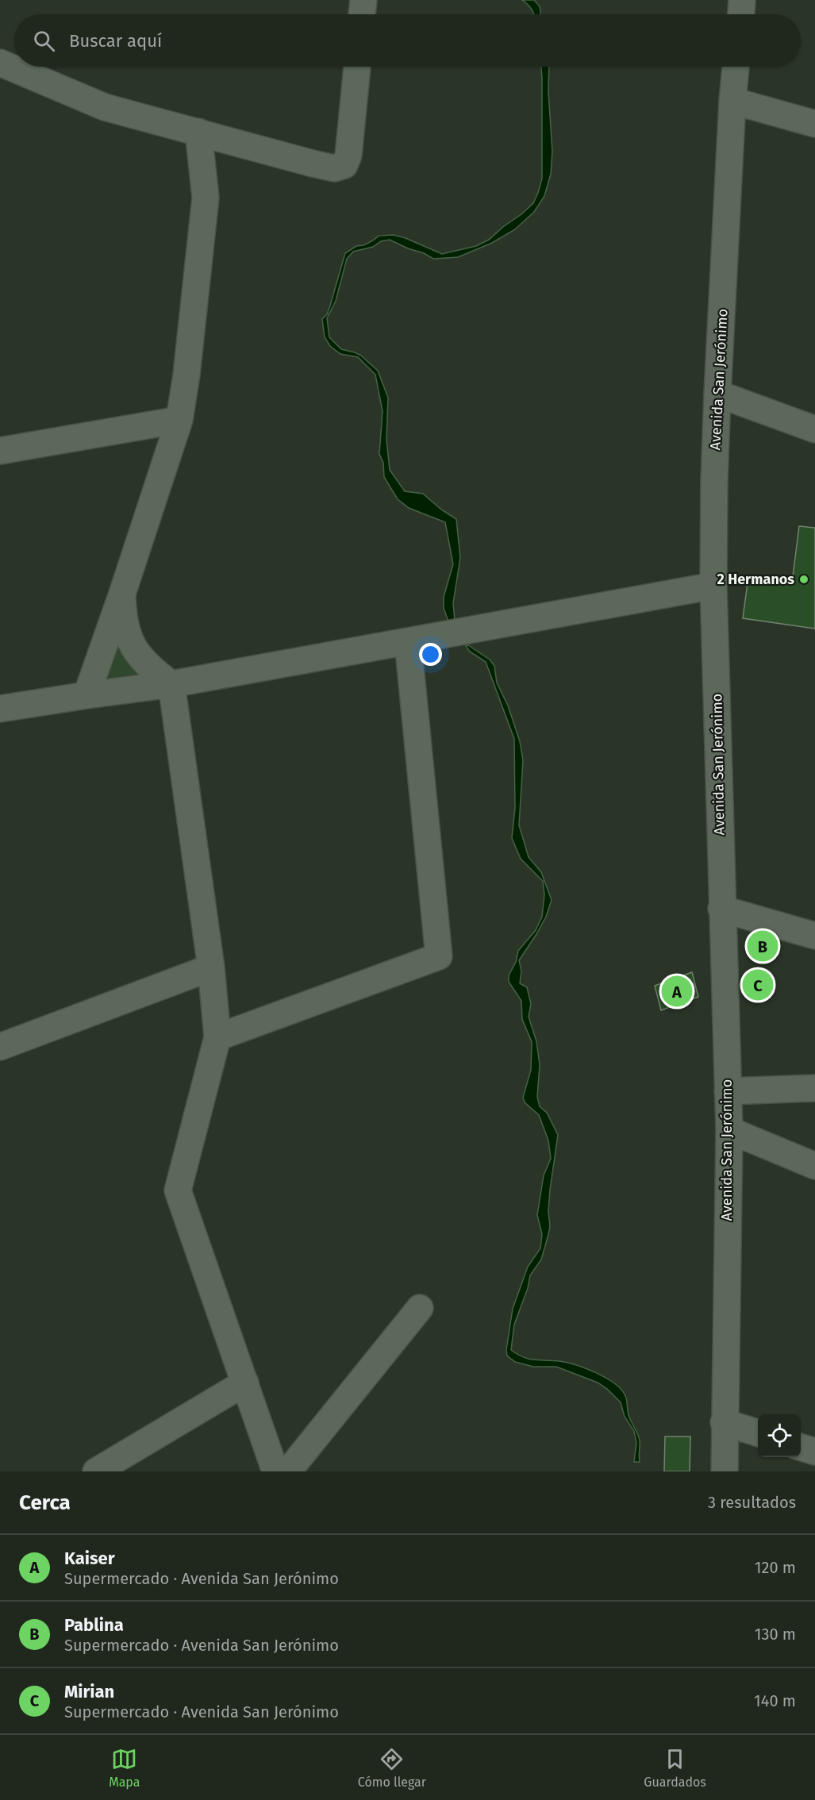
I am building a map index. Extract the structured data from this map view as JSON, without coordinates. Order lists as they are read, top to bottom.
{
  "streets": {
    "street": ["Avenida San Jerónimo"]
  },
  "places": ["2 Hermanos"],
  "page": {
    "search": "Buscar aquí",
    "pins": ["B", "C", "A"],
    "heading": ["Cerca", "3 resultados"],
    "list": [
      {
        "mark": "A",
        "name": "Kaiser",
        "note": "Supermercado · Avenida San Jerónimo",
        "value": "120 m"
      },
      {
        "mark": "B",
        "name": "Pablina",
        "note": "Supermercado · Avenida San Jerónimo",
        "value": "130 m"
      },
      {
        "mark": "C",
        "name": "Mirian",
        "note": "Supermercado · Avenida San Jerónimo",
        "value": "140 m"
      }
    ],
    "nav": ["Mapa", "Cómo llegar", "Guardados"]
  }
}
